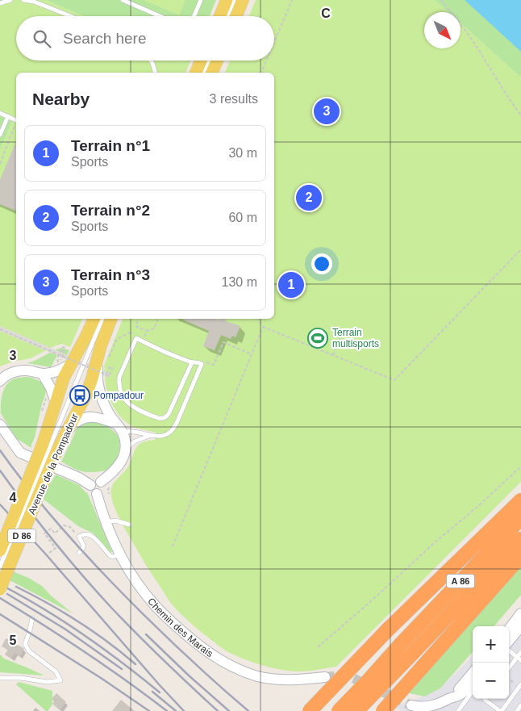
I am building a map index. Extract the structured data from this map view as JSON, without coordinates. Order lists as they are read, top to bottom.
{
  "streets": {
    "highway": ["A 86"],
    "main road": ["Avenue de la Pompadour", "D 86"],
    "street": ["Chemin des Marais"]
  },
  "places": {
    "sports": ["Terrain multisports"],
    "bus stop": ["Pompadour"]
  },
  "north": "bottom right",
  "page": {
    "search": "Search here",
    "heading": ["Nearby", "3 results"],
    "pins": ["3", "2", "1"],
    "list": [
      {
        "mark": "1",
        "name": "Terrain n°1",
        "note": "Sports",
        "value": "30 m"
      },
      {
        "mark": "2",
        "name": "Terrain n°2",
        "note": "Sports",
        "value": "60 m"
      },
      {
        "mark": "3",
        "name": "Terrain n°3",
        "note": "Sports",
        "value": "130 m"
      }
    ],
    "map_buttons": ["+", "−"]
  },
  "grid": {
    "columns": ["C"],
    "rows": ["3", "4", "5"]
  }
}
